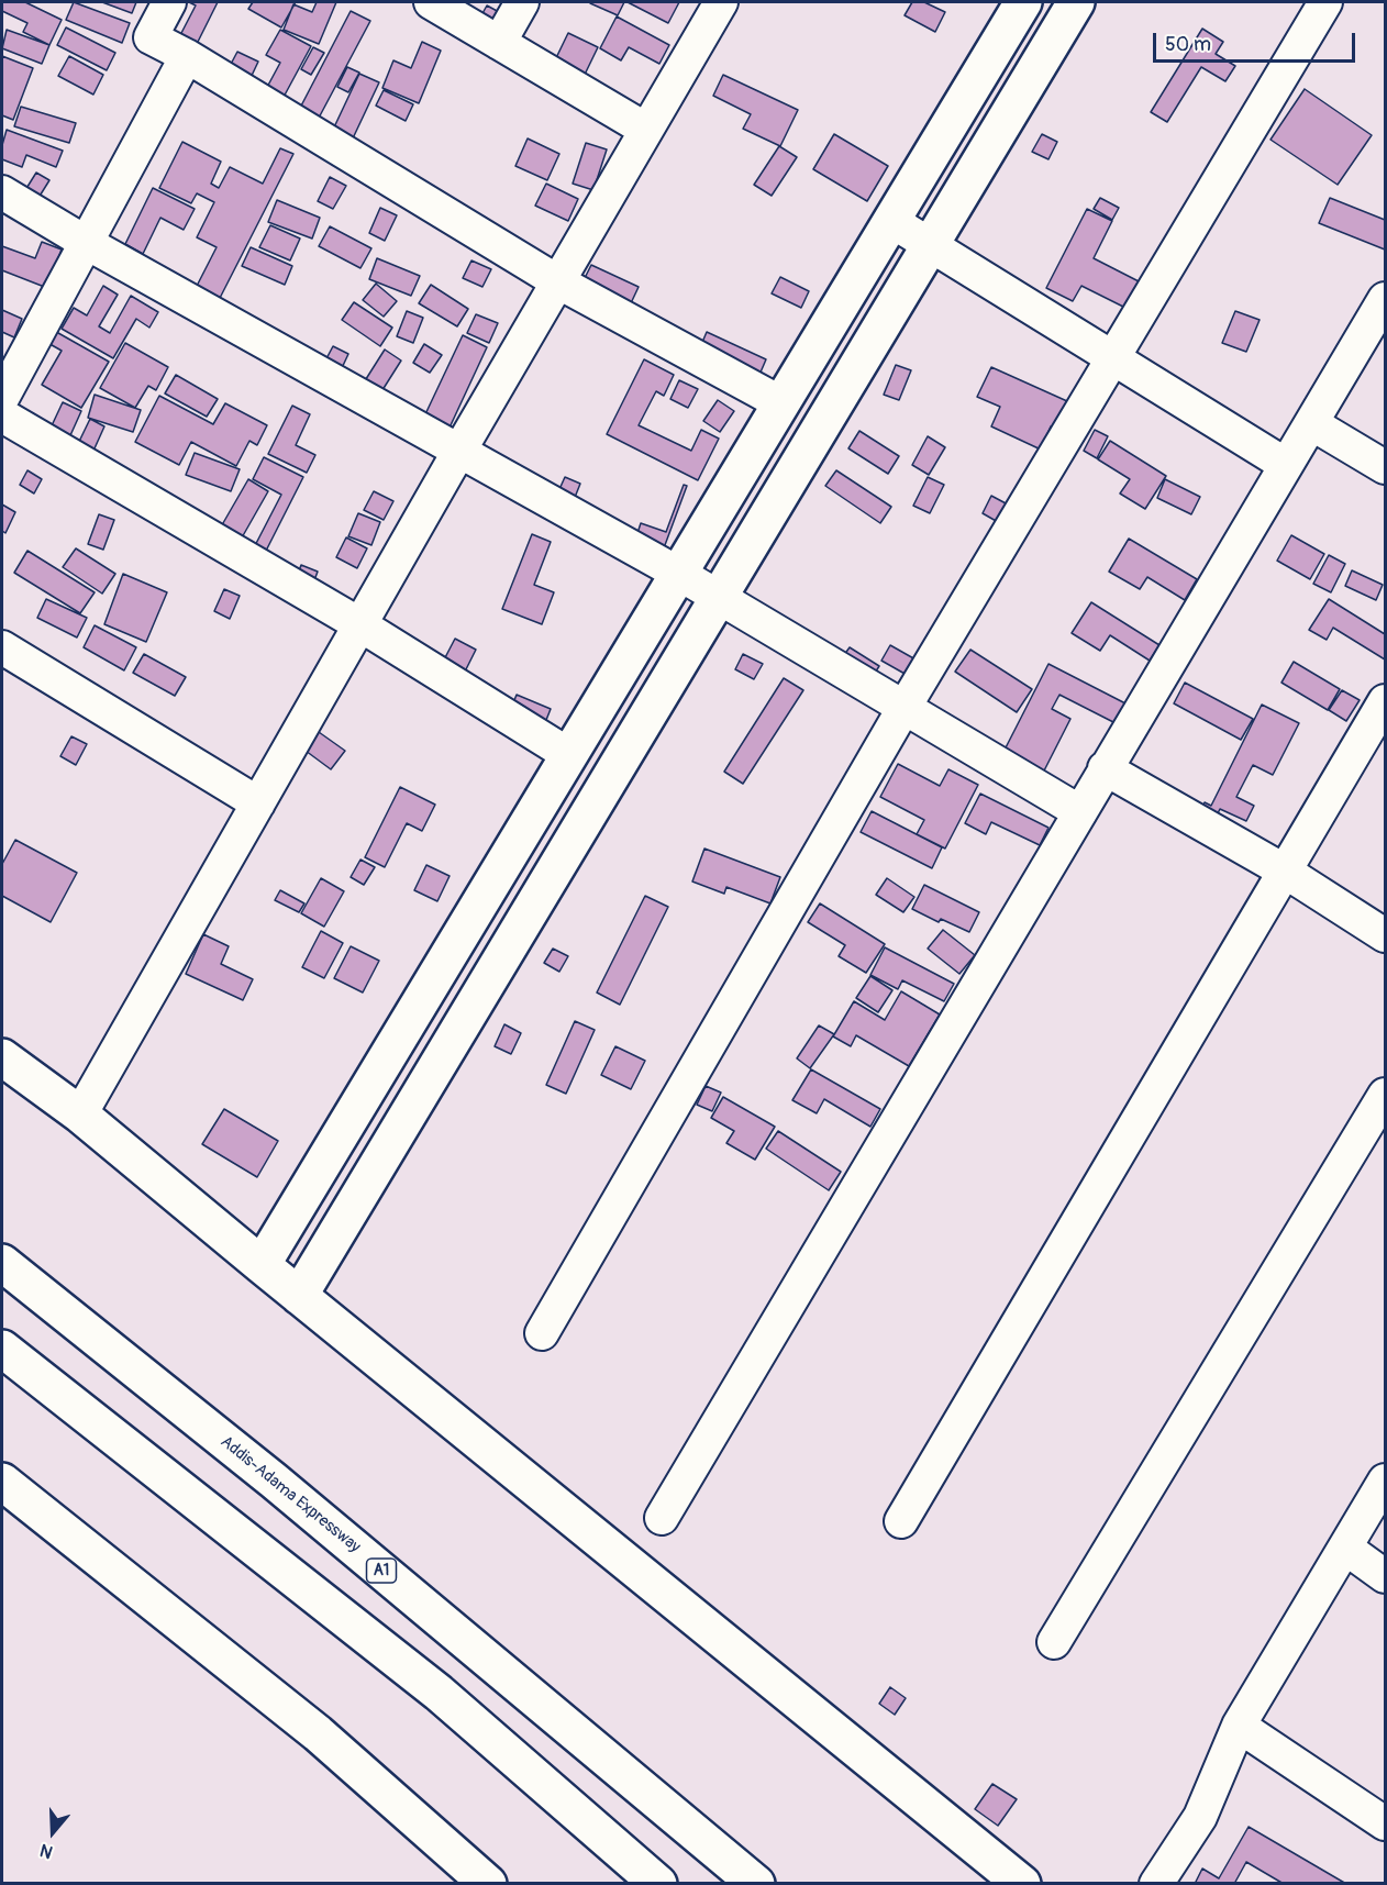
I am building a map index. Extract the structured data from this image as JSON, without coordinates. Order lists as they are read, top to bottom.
{
  "streets": {
    "main road": ["Addis-Adama Expressway", "A1"]
  },
  "scale_bar": "50 m",
  "north": "bottom"
}
